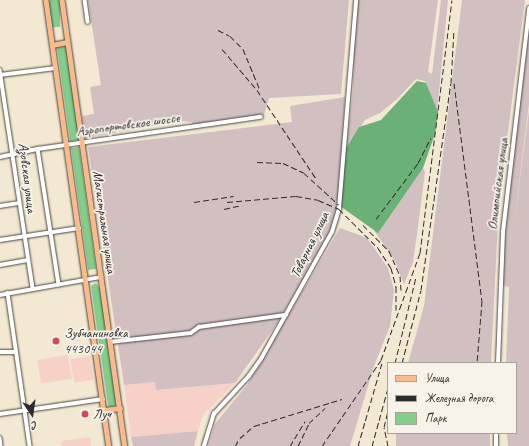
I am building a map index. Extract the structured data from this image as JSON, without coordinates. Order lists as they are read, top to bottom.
{
  "streets": {
    "main road": ["Магистральная улица"],
    "street": [
      "Аэропортовское шоссе",
      "Азовская улица",
      "Олимпийская улица",
      "Товарная улица"
    ]
  },
  "crossings": [
    ["Аэропортовское шоссе", "Азовская улица"],
    ["Аэропортовское шоссе", "Магистральная улица"]
  ],
  "places": ["Зубчаниновка 443044", "Луч"],
  "legend": ["Улица", "Железная дорога", "Парк"],
  "north": "bottom"
}
